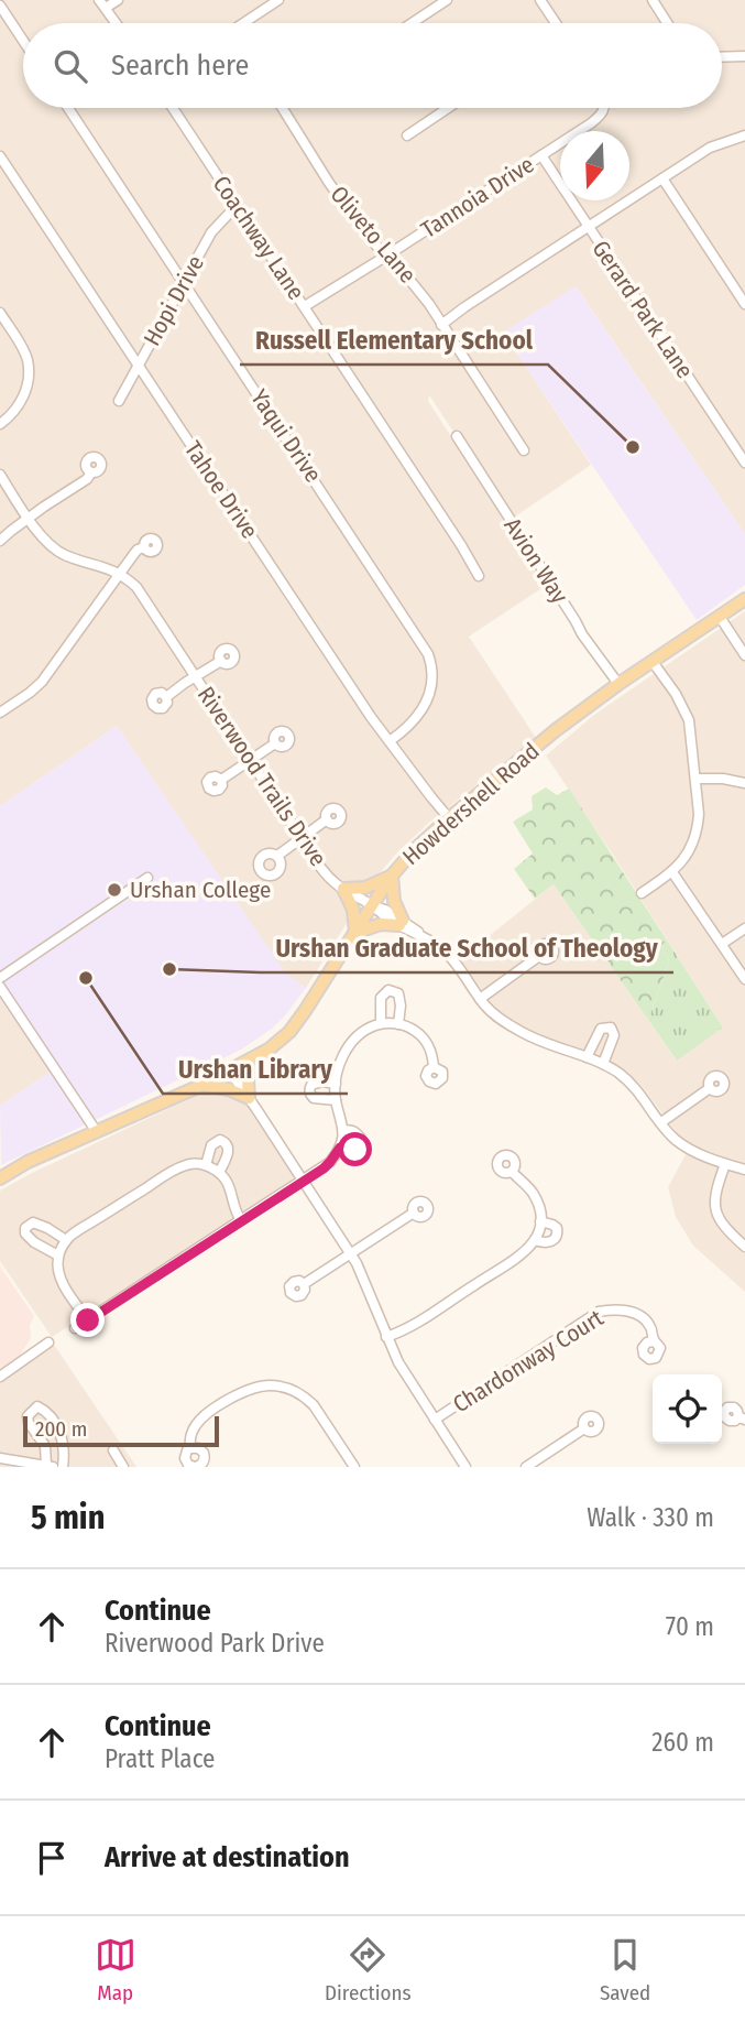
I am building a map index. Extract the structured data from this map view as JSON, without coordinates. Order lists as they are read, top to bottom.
{
  "streets": {
    "main road": ["Howdershell Road"],
    "street": [
      "Tannoia Drive",
      "Oliveto Lane",
      "Coachway Lane",
      "Hopi Drive",
      "Gerard Park Lane",
      "Yaqui Drive",
      "Tahoe Drive",
      "Avion Way",
      "Riverwood Trails Drive",
      "Chardonway Court"
    ]
  },
  "crossings": [
    ["Tannoia Drive", "Oliveto Lane"],
    ["Tannoia Drive", "Coachway Lane"],
    ["Tannoia Drive", "Gerard Park Lane"],
    ["Coachway Lane", "Hopi Drive"],
    ["Hopi Drive", "Yaqui Drive"],
    ["Hopi Drive", "Tahoe Drive"],
    ["Yaqui Drive", "Tahoe Drive"],
    ["Tahoe Drive", "Howdershell Road"],
    ["Avion Way", "Howdershell Road"],
    ["Riverwood Trails Drive", "Howdershell Road"]
  ],
  "places": [
    "Russell Elementary School",
    "Urshan College",
    "Urshan Graduate School of Theology",
    "Urshan Library"
  ],
  "scale_bar": "200 m",
  "north": "bottom",
  "page": {
    "search": "Search here",
    "scale": "200 m",
    "heading": ["5 min", "Walk · 330 m"],
    "list": [
      ["Continue", "Riverwood Park Drive", "70 m"],
      ["Continue", "Pratt Place", "260 m"],
      "Arrive at destination"
    ],
    "nav": ["Map", "Directions", "Saved"]
  }
}
